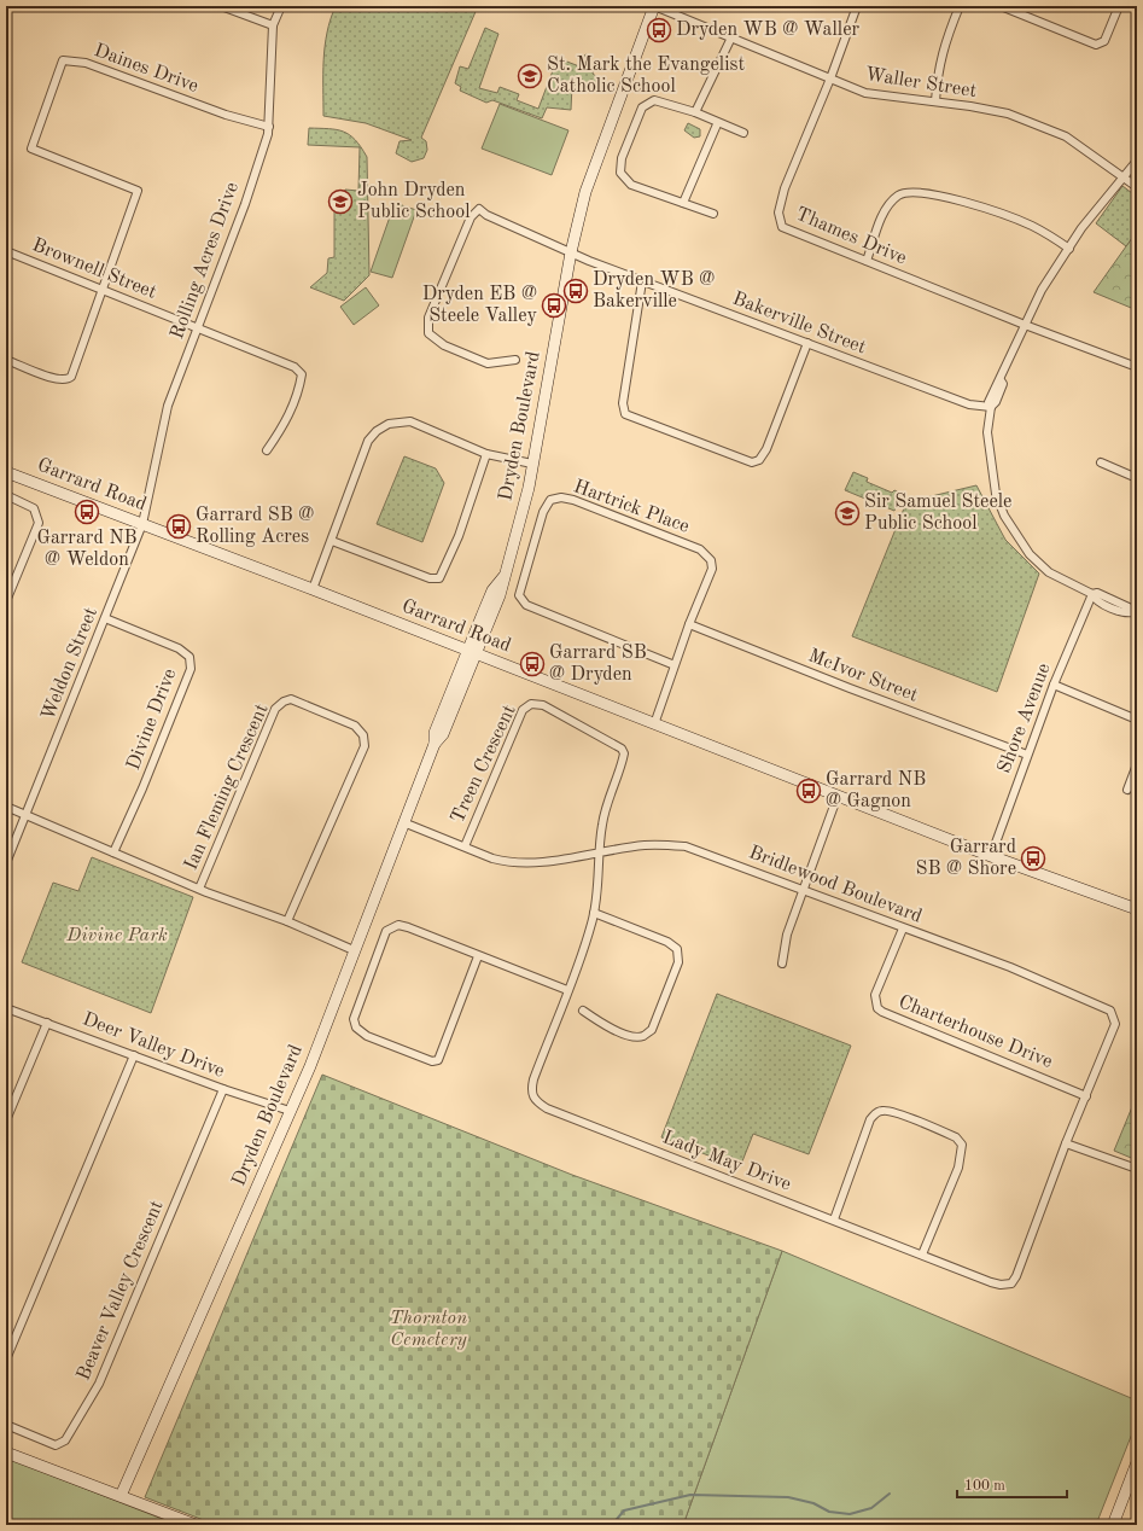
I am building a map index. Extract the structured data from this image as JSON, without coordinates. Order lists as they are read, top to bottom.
{
  "streets": {
    "street": [
      "Daines Drive",
      "Waller Street",
      "Thames Drive",
      "Rolling Acres Drive",
      "Brownell Street",
      "Bakerville Street",
      "Dryden Boulevard",
      "Garrard Road",
      "Hartrick Place",
      "Weldon Street",
      "McIvor Street",
      "Shore Avenue",
      "Divine Drive",
      "Treen Crescent",
      "Ian Fleming Crescent",
      "Bridlewood Boulevard",
      "Charterhouse Drive",
      "Deer Valley Drive",
      "Lady May Drive",
      "Beaver Valley Crescent"
    ]
  },
  "crossings": [
    ["Daines Drive", "Rolling Acres Drive"],
    ["Daines Drive", "Brownell Street"],
    ["Waller Street", "Thames Drive"],
    ["Waller Street", "Dryden Boulevard"],
    ["Rolling Acres Drive", "Brownell Street"],
    ["Rolling Acres Drive", "Garrard Road"],
    ["Rolling Acres Drive", "Weldon Street"],
    ["Bakerville Street", "Dryden Boulevard"],
    ["Dryden Boulevard", "Garrard Road"],
    ["Dryden Boulevard", "Bridlewood Boulevard"],
    ["Dryden Boulevard", "Deer Valley Drive"],
    ["Garrard Road", "Hartrick Place"],
    ["Garrard Road", "Weldon Street"],
    ["Garrard Road", "Shore Avenue"],
    ["Hartrick Place", "McIvor Street"],
    ["Weldon Street", "Divine Drive"],
    ["McIvor Street", "Shore Avenue"],
    ["Treen Crescent", "Bridlewood Boulevard"],
    ["Treen Crescent", "Lady May Drive"],
    ["Bridlewood Boulevard", "Charterhouse Drive"],
    ["Bridlewood Boulevard", "Lady May Drive"],
    ["Deer Valley Drive", "Beaver Valley Crescent"]
  ],
  "parks": ["Divine Park", "Thornton Cemetery"],
  "places": {
    "bus stop": [
      "Dryden WB @ Waller",
      "Dryden WB @ Bakerville",
      "Dryden EB @ Steele Valley",
      "Garrard NB @ Weldon",
      "Garrard SB @ Rolling Acres",
      "Garrard SB @ Dryden",
      "Garrard NB @ Gagnon",
      "Garrard SB @ Shore"
    ],
    "school or university": ["St. Mark the Evangelist Catholic School", "John Dryden Public School", "Sir Samuel Steele Public School"]
  },
  "scale_bar": "100 m"
}
